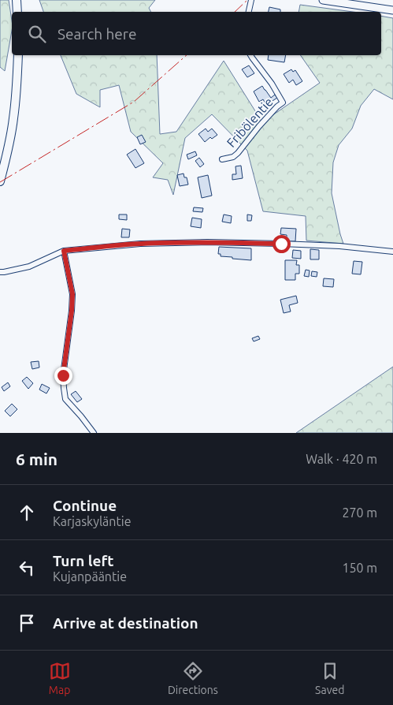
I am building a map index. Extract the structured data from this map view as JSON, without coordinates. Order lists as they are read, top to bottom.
{
  "streets": {
    "street": ["Fribölentie"]
  },
  "page": {
    "search": "Search here",
    "heading": ["6 min", "Walk · 420 m"],
    "list": [
      ["Continue", "Karjaskyläntie", "270 m"],
      ["Turn left", "Kujanpääntie", "150 m"],
      "Arrive at destination"
    ],
    "nav": ["Map", "Directions", "Saved"]
  }
}
